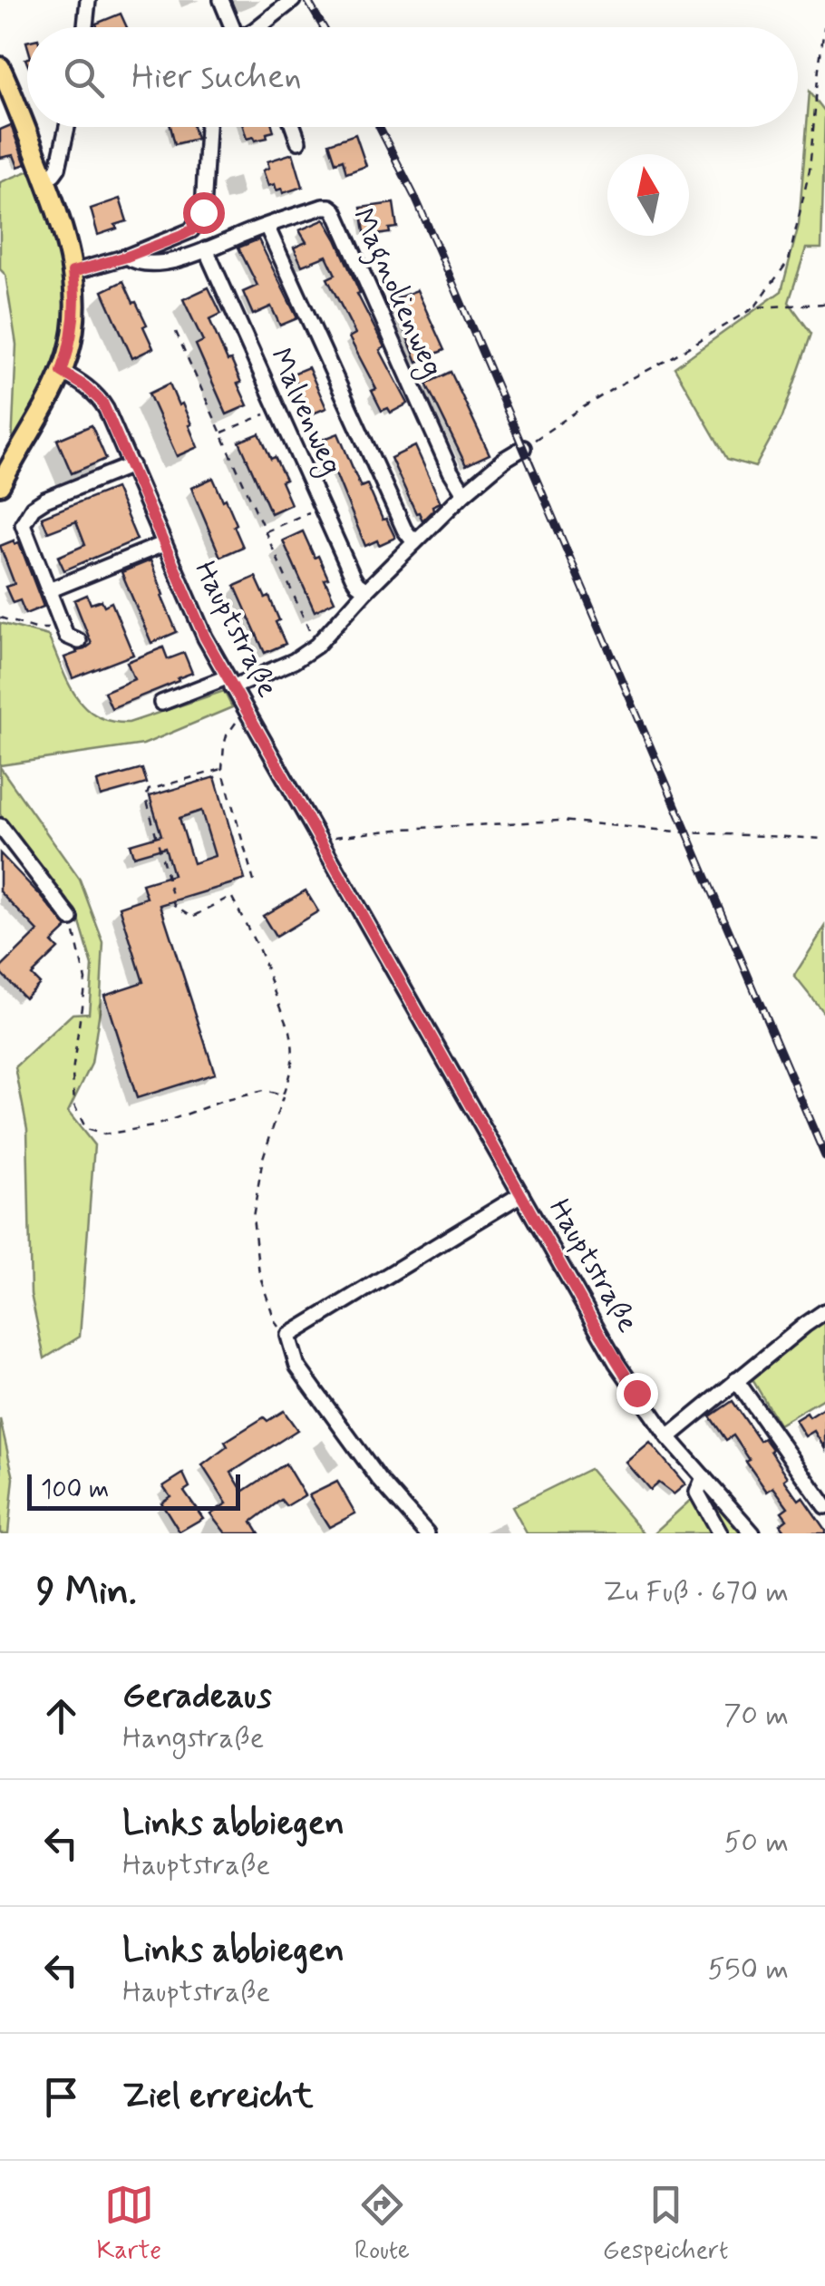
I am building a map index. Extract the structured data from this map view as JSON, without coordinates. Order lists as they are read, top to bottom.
{
  "streets": {
    "street": ["Magnolienweg", "Malvenweg", "Hauptstraße"]
  },
  "crossings": [
    ["Magnolienweg", "Malvenweg"]
  ],
  "scale_bar": "100 m",
  "north": "top",
  "page": {
    "search": "Hier suchen",
    "scale": "100 m",
    "heading": ["9 Min.", "Zu Fuß · 670 m"],
    "list": [
      ["Geradeaus", "Hangstraße", "70 m"],
      ["Links abbiegen", "Hauptstraße", "50 m"],
      ["Links abbiegen", "Hauptstraße", "550 m"],
      "Ziel erreicht"
    ],
    "nav": ["Karte", "Route", "Gespeichert"]
  }
}
